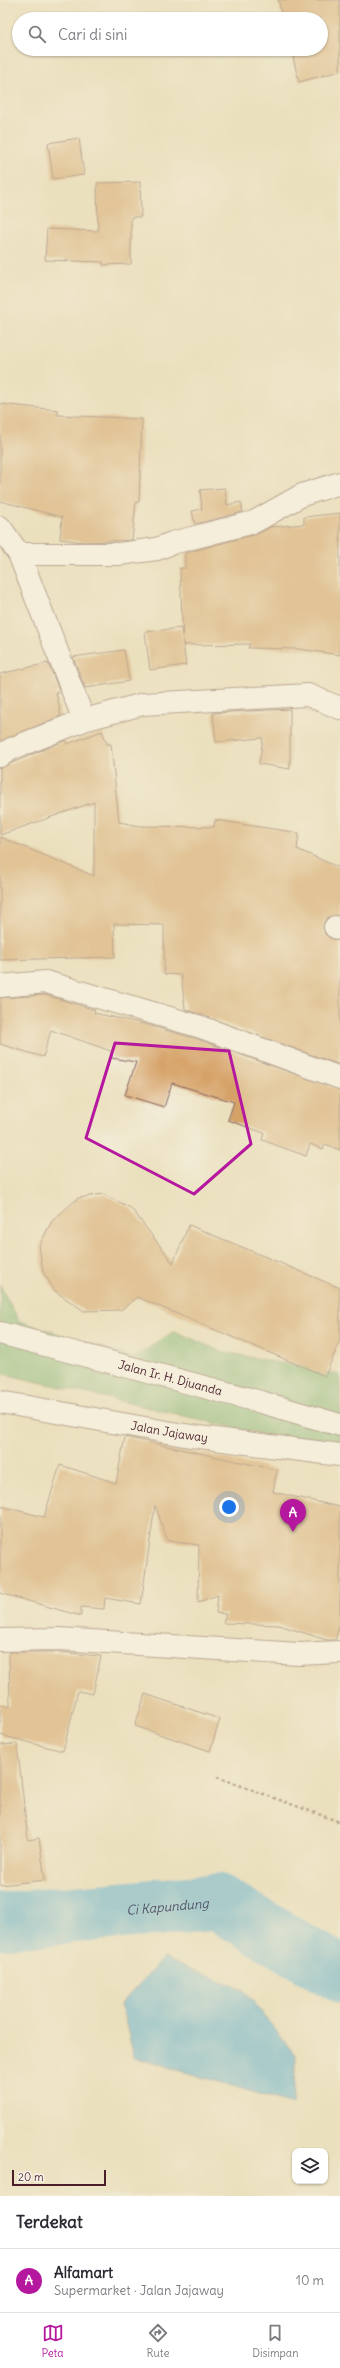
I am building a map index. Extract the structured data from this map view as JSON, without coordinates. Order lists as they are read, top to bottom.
{
  "streets": {
    "street": ["Jalan Ir. H. Djuanda", "Jalan Jajaway"]
  },
  "water": ["Ci Kapundung"],
  "scale_bar": "20 m",
  "page": {
    "search": "Cari di sini",
    "pins": "A",
    "scale": "20 m",
    "heading": "Terdekat",
    "list": [
      {
        "mark": "A",
        "name": "Alfamart",
        "note": "Supermarket · Jalan Jajaway",
        "value": "10 m"
      }
    ],
    "nav": ["Peta", "Rute", "Disimpan"]
  }
}
